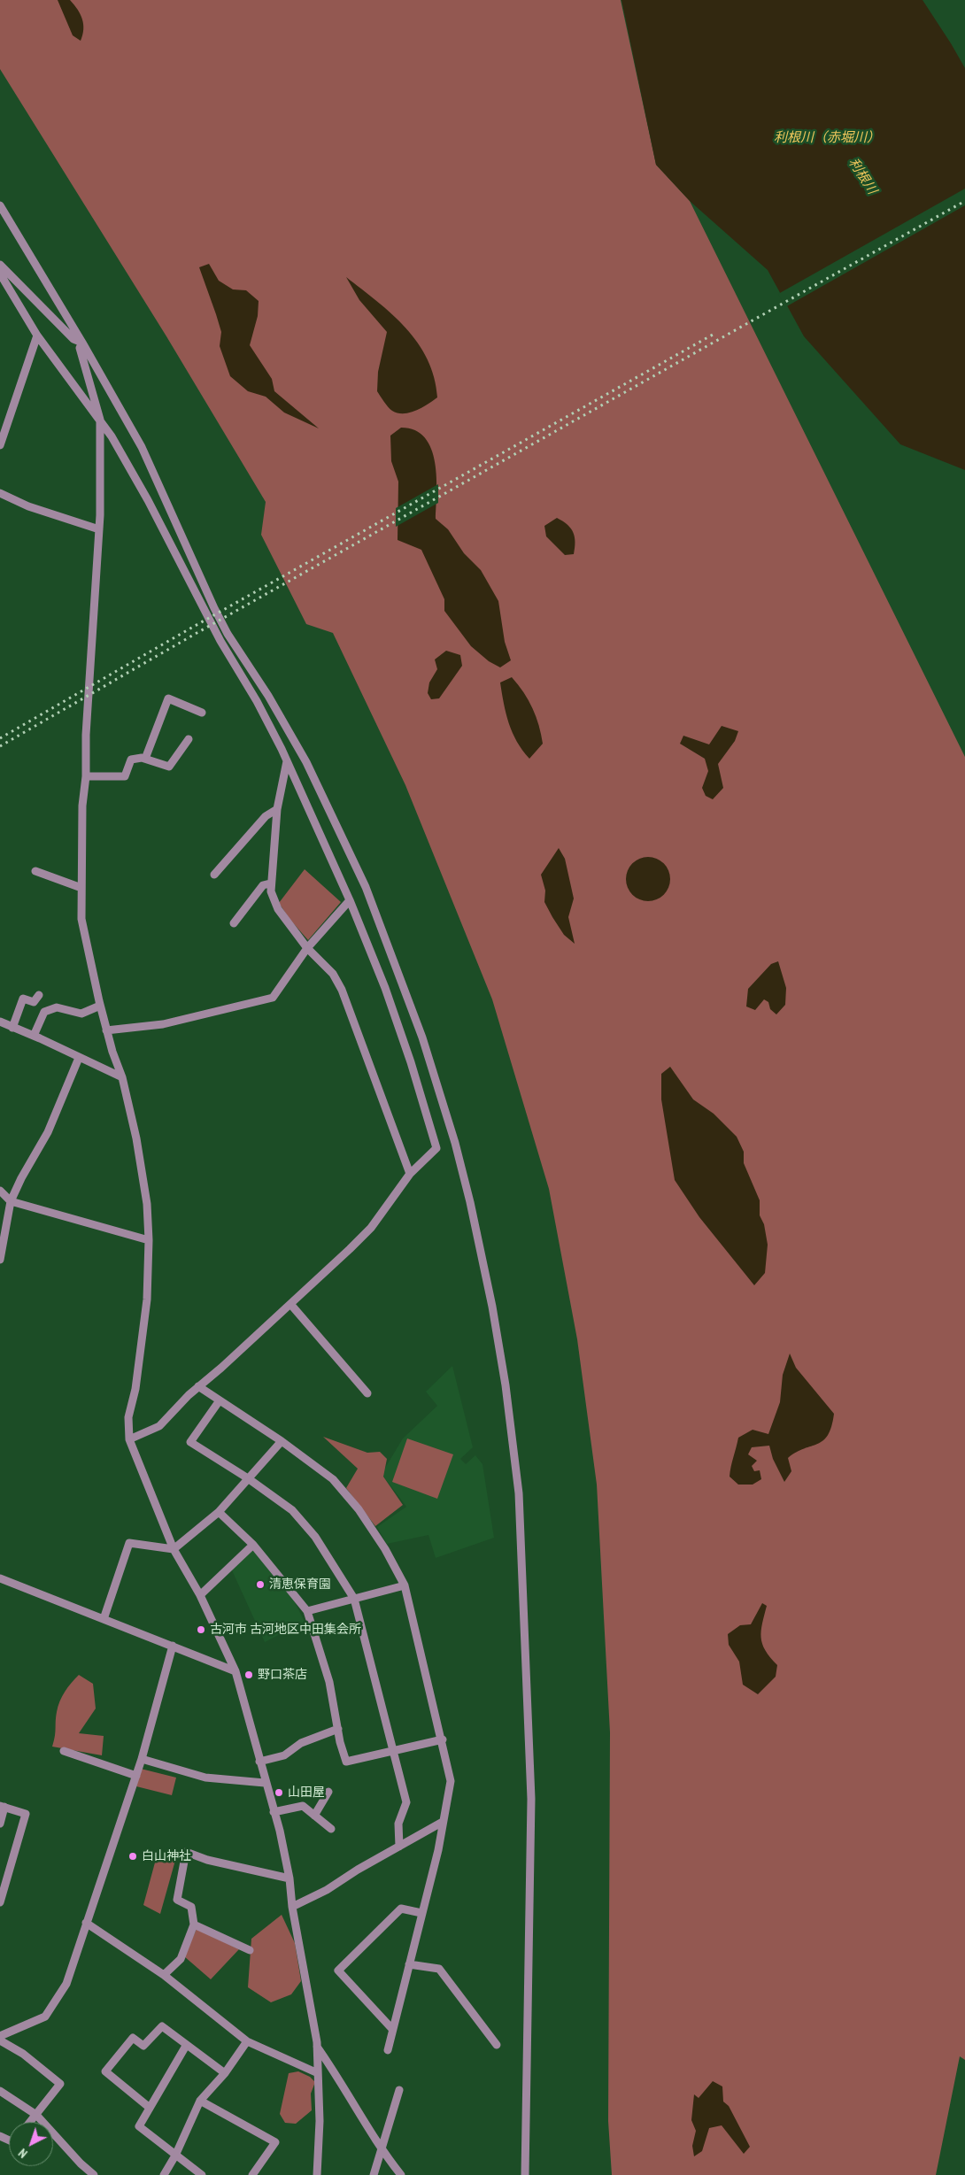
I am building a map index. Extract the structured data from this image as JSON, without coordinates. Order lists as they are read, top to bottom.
{
  "water": ["利根川（赤堀川）", "利根川"],
  "places": [
    "清恵保育園",
    "古河市 古河地区中田集会所",
    "野口茶店",
    "山田屋",
    "白山神社"
  ],
  "north": "bottom left"
}
